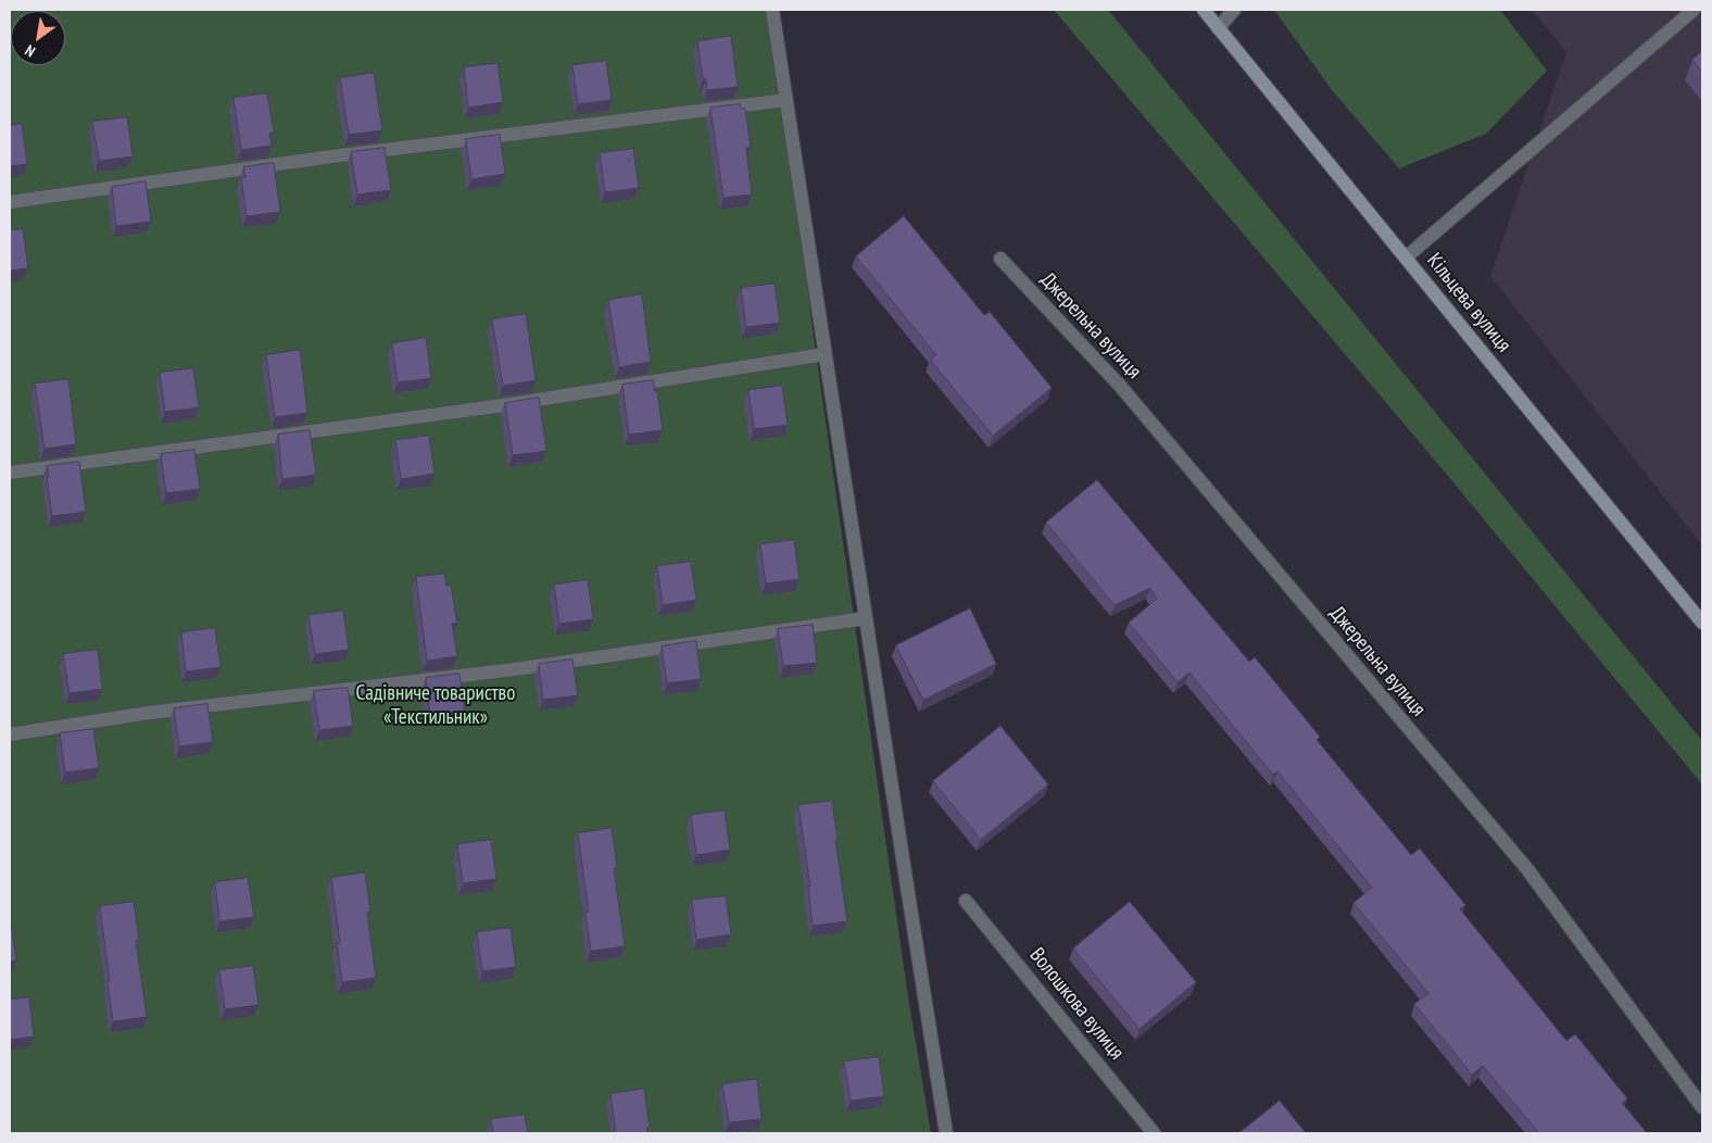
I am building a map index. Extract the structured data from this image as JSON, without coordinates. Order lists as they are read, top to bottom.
{
  "streets": {
    "main road": ["Кільцева вулиця"],
    "street": ["Джерельна вулиця", "Волошкова вулиця"]
  },
  "parks": ["Садівниче товариство «Текстильник»"],
  "north": "bottom left"
}
